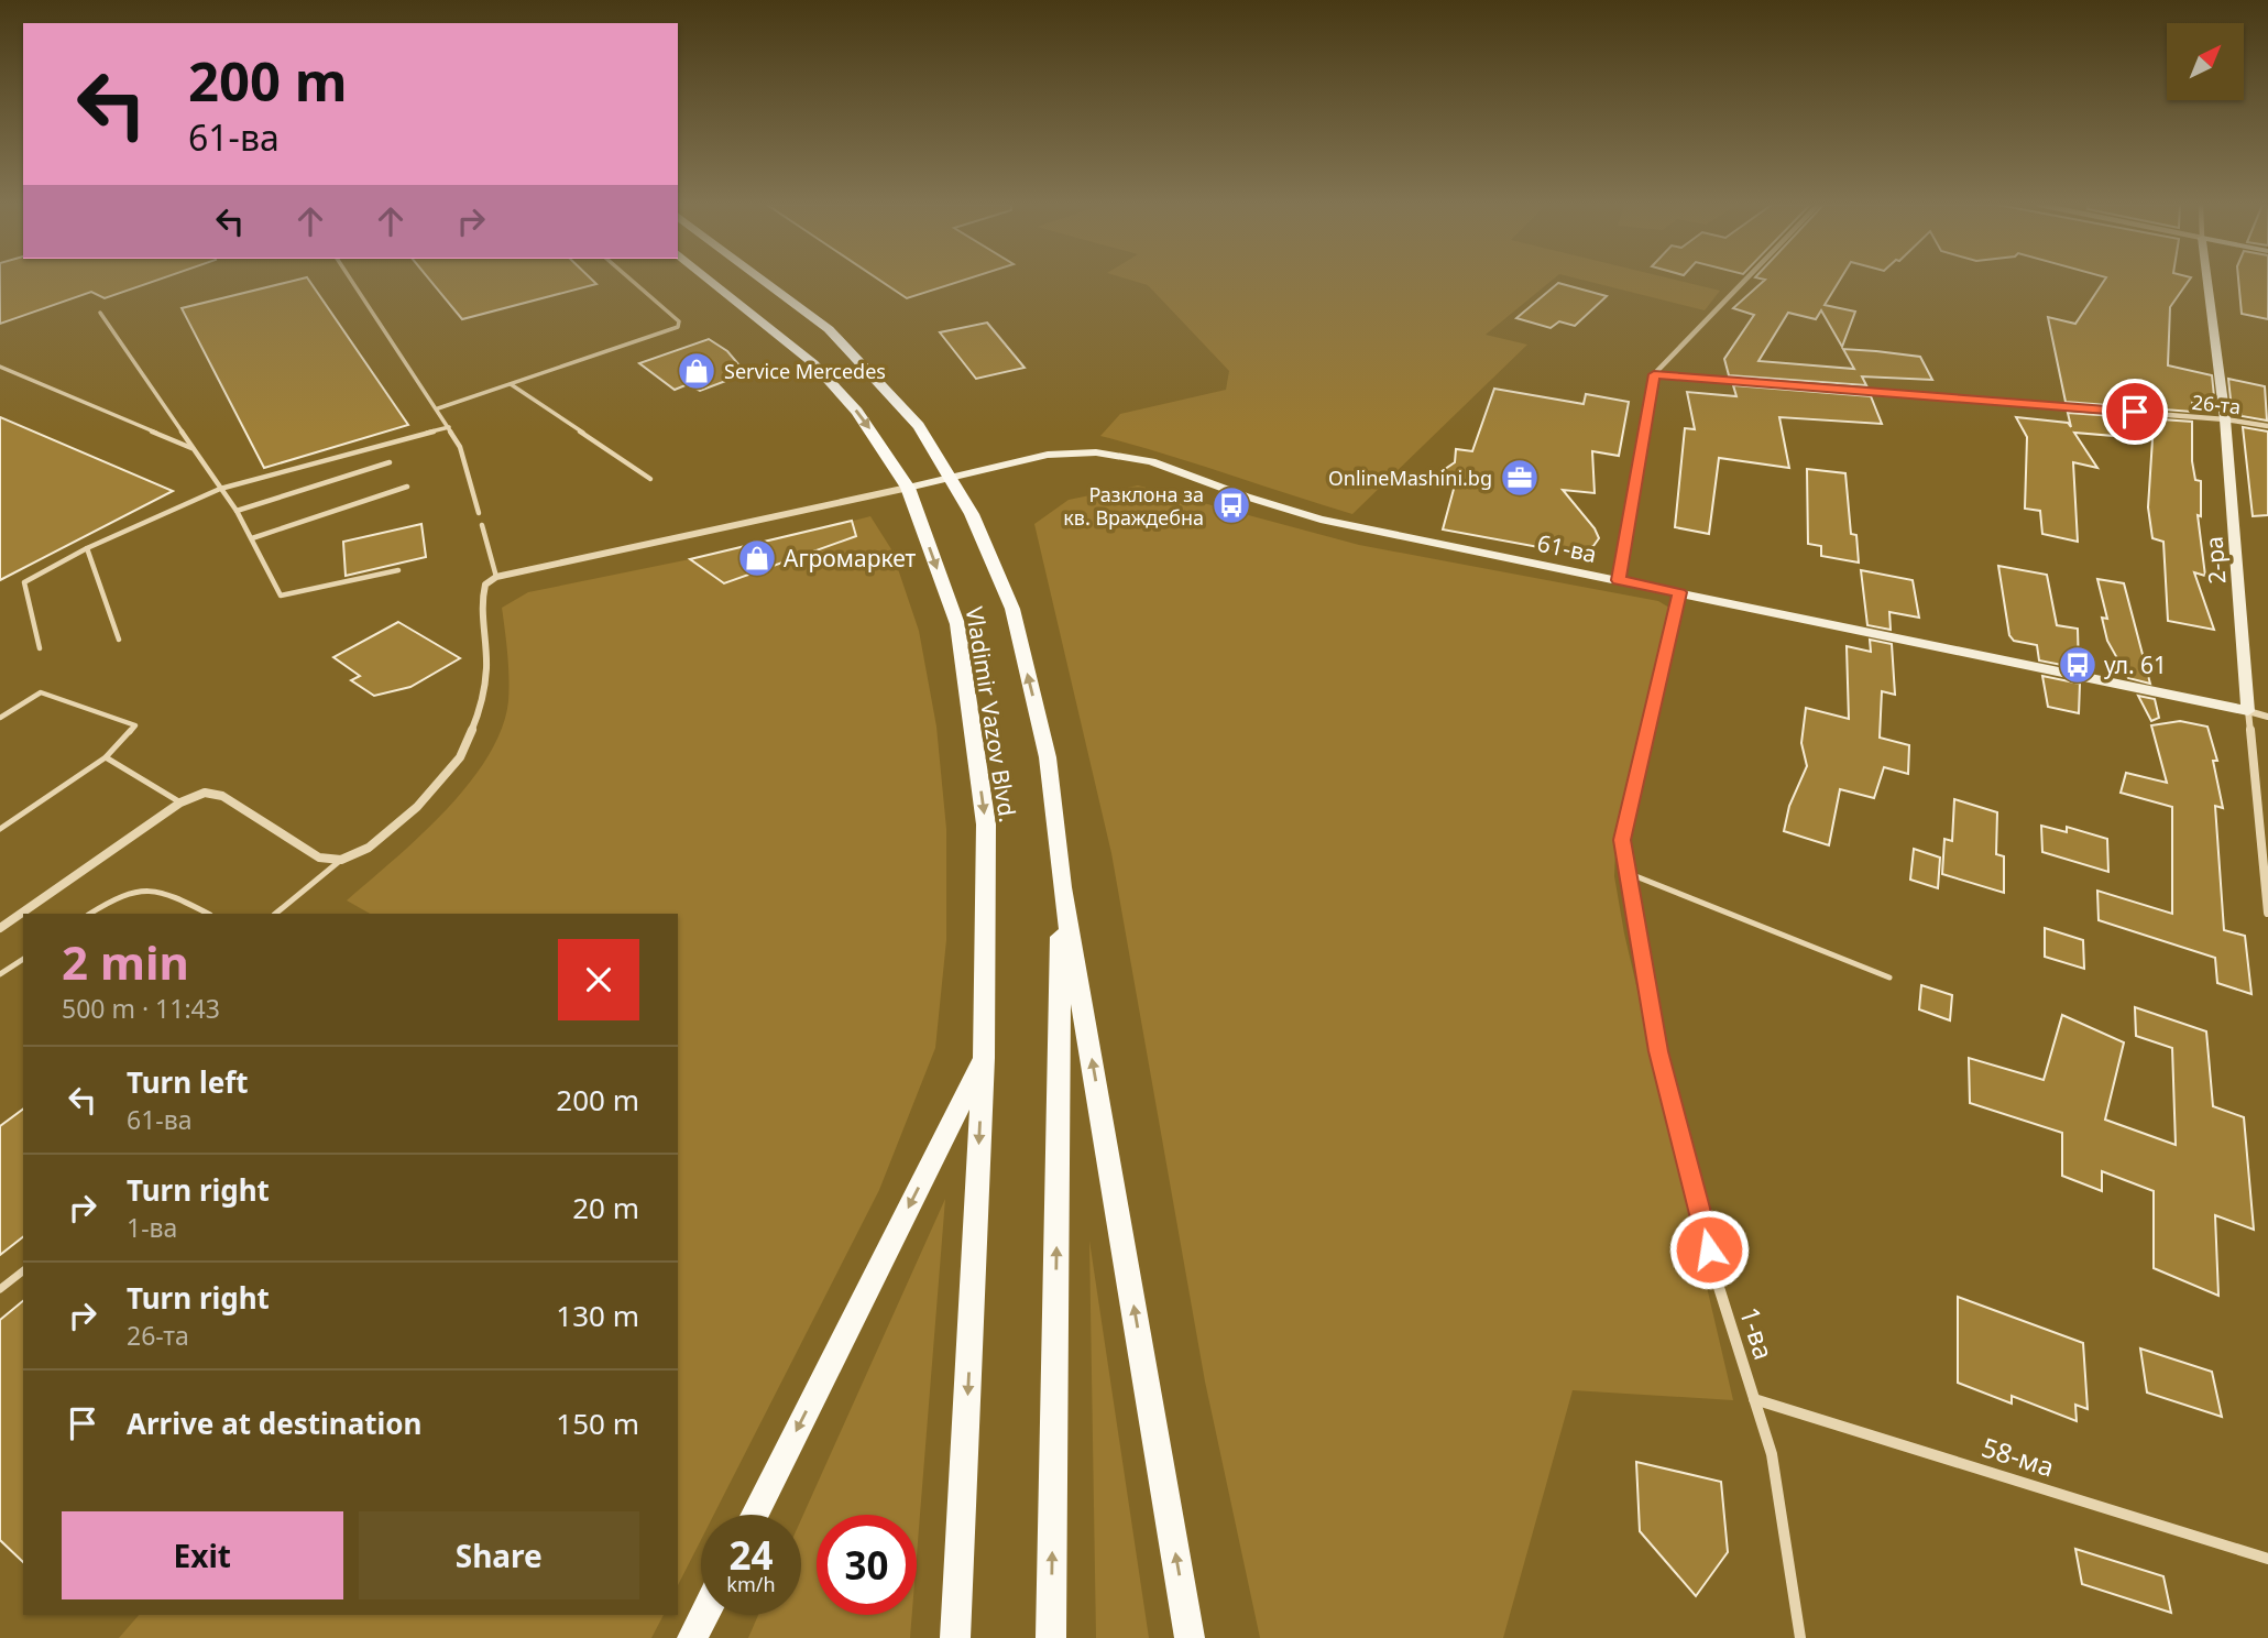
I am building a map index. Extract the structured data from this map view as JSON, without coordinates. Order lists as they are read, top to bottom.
{
  "streets": {
    "main road": ["Vladimir Vazov Blvd."],
    "street": [
      "26-та",
      "61-ва",
      "2-ра",
      "1-ва",
      "58-ма"
    ]
  },
  "crossings": [
    ["26-та", "2-ра"],
    ["61-ва", "2-ра"],
    ["61-ва", "Vladimir Vazov Blvd."],
    ["61-ва", "1-ва"],
    ["1-ва", "58-ма"]
  ],
  "places": {
    "shop": ["Service Mercedes", "Агромаркет"],
    "office": ["ОnlineMashini.bg"],
    "bus stop": ["Разклона за кв. Враждебна", "ул. 61"]
  },
  "north": "top right",
  "page": {
    "turn": ["200 m", "61-ва"],
    "heading": ["2 min", "500 m · 11:43"],
    "list": [
      {
        "name": "Turn left",
        "note": "61-ва",
        "value": "200 m"
      },
      {
        "name": "Turn right",
        "note": "1-ва",
        "value": "20 m"
      },
      {
        "name": "Turn right",
        "note": "26-та",
        "value": "130 m"
      },
      {
        "name": "Arrive at destination",
        "value": "150 m"
      }
    ],
    "buttons": ["Exit", "Share"],
    "speed": "24 km/h",
    "limit": "30"
  }
}
